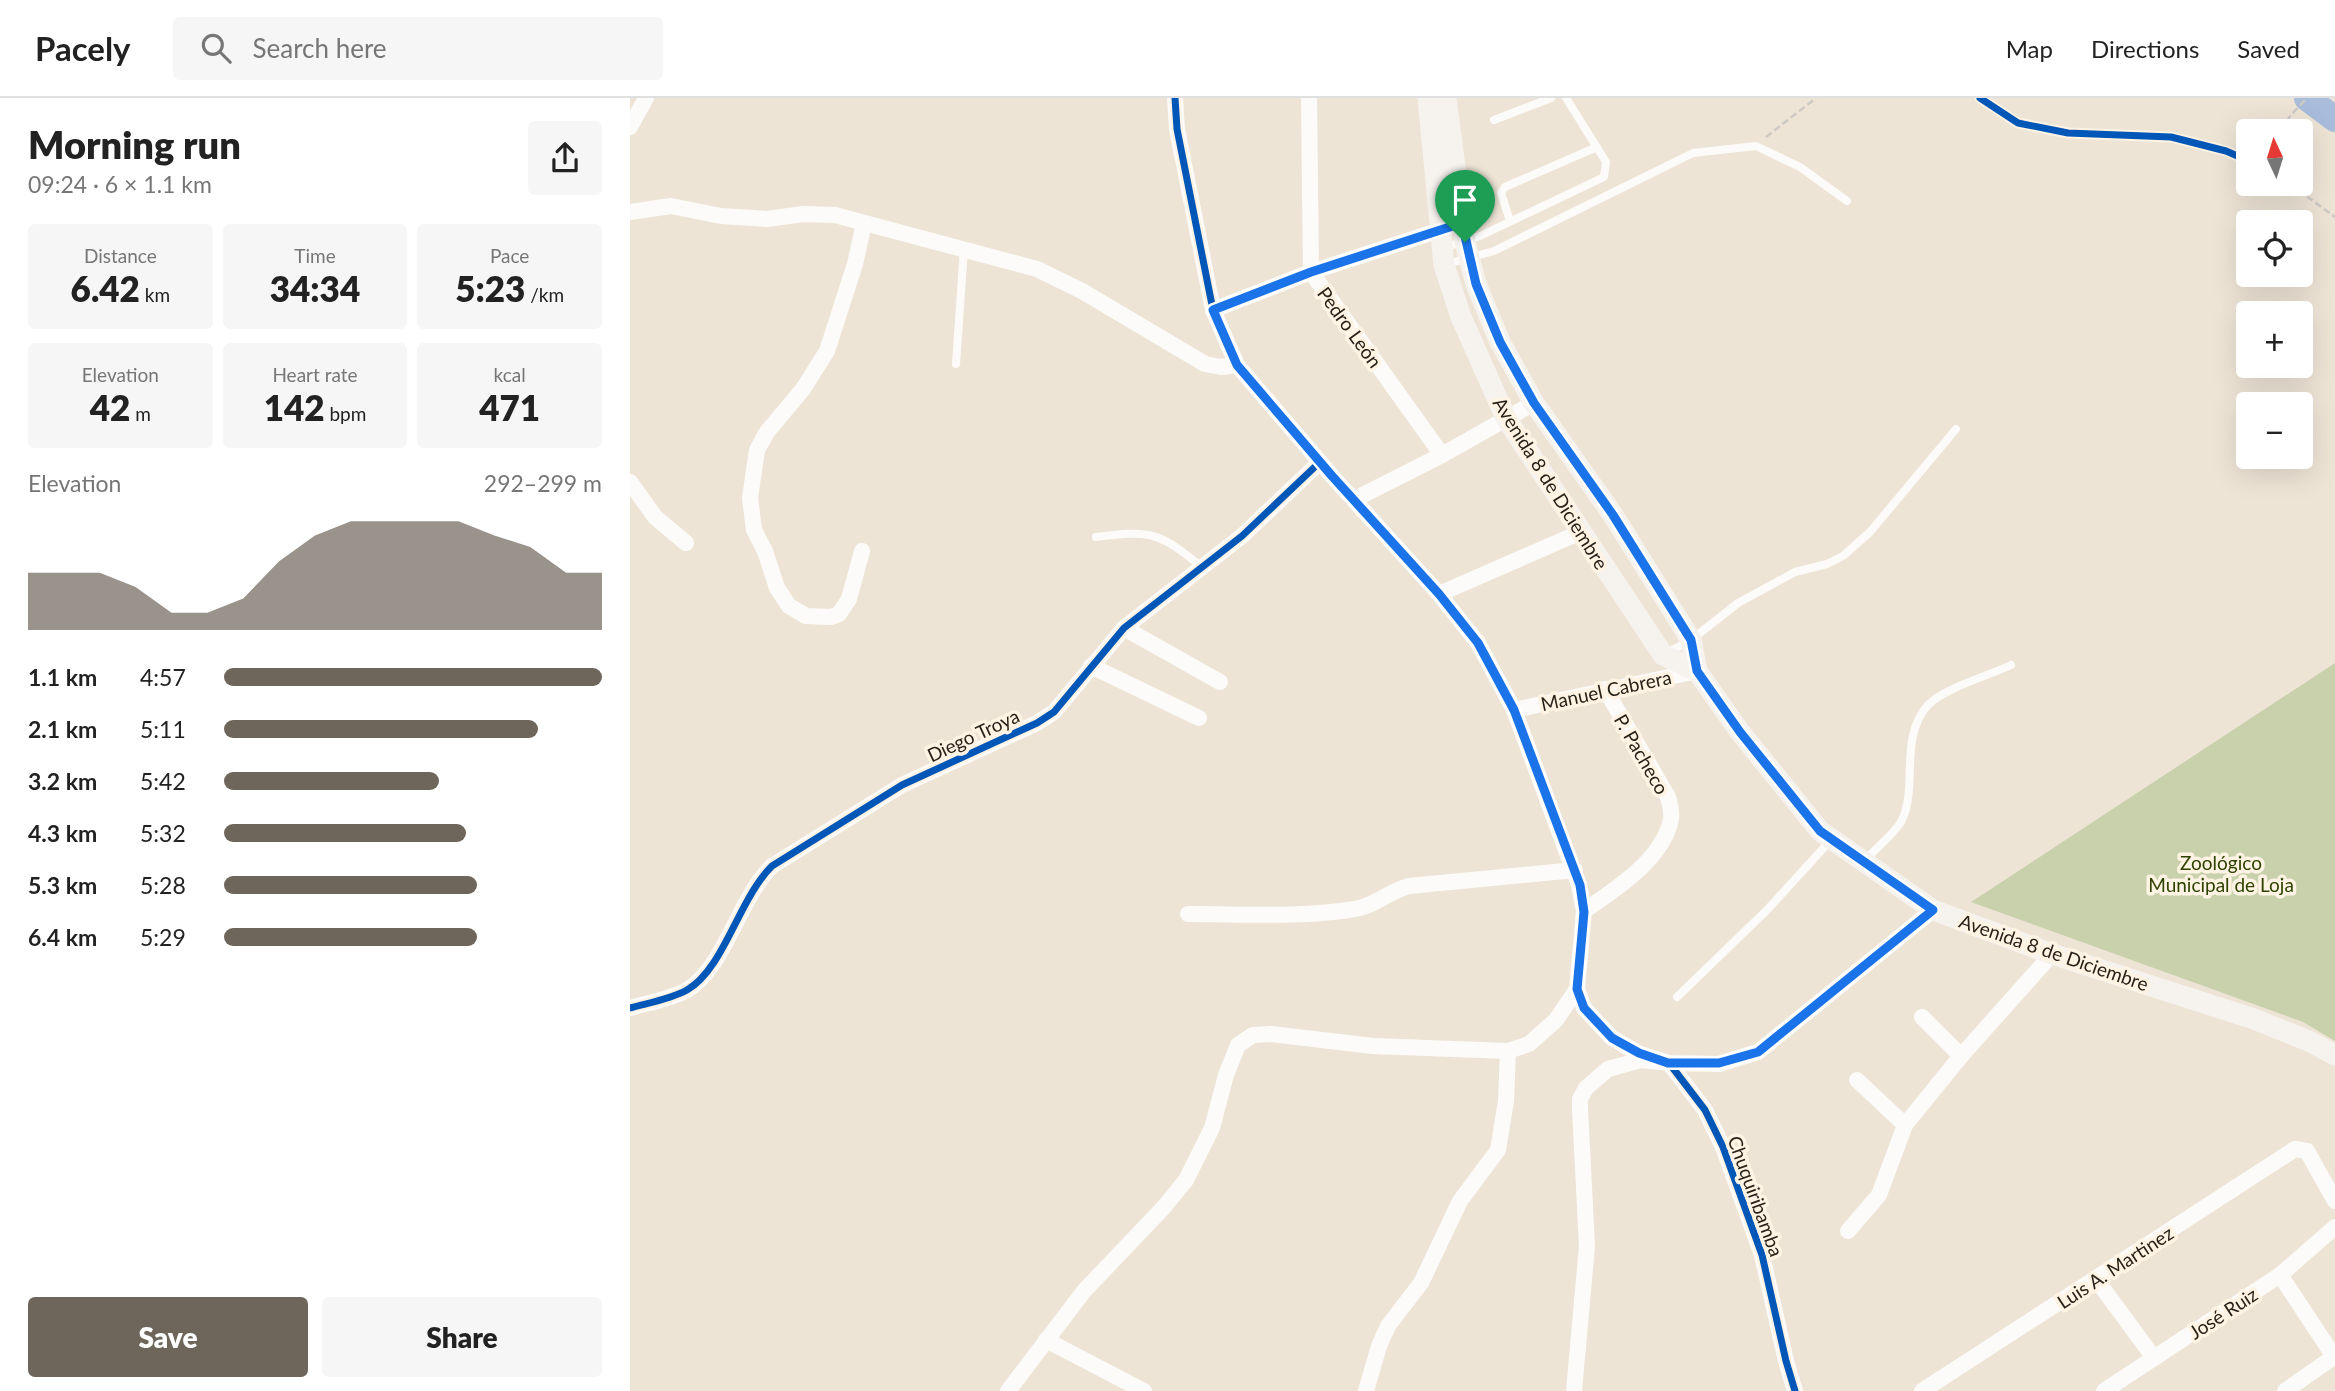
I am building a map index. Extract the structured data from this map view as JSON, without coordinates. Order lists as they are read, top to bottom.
{
  "streets": {
    "main road": ["Avenida 8 de Diciembre"],
    "street": [
      "Pedro León",
      "Manuel Cabrera",
      "Diego Troya",
      "P. Pacheco",
      "Chuquiribamba",
      "Luis A. Martinez",
      "José Ruiz"
    ]
  },
  "crossings": [
    ["Avenida 8 de Diciembre", "Manuel Cabrera"],
    ["Manuel Cabrera", "P. Pacheco"]
  ],
  "parks": ["Zoológico Municipal de Loja"],
  "north": "top",
  "page": {
    "header": "Pacely",
    "search": "Search here",
    "nav": ["Map", "Directions", "Saved"],
    "heading": ["Morning run", "09:24 · 6 × 1.1 km"],
    "map_buttons": ["+", "−"],
    "stats": [
      ["Distance", "6.42 km"],
      ["Time", "34:34"],
      ["Pace", "5:23 /km"],
      ["Elevation", "42 m"],
      ["Heart rate", "142 bpm"],
      ["kcal", "471"]
    ],
    "chart": ["Elevation", "292–299 m"],
    "list": [
      {
        "name": "1.1 km",
        "note": "4:57"
      },
      {
        "name": "2.1 km",
        "note": "5:11"
      },
      {
        "name": "3.2 km",
        "note": "5:42"
      },
      {
        "name": "4.3 km",
        "note": "5:32"
      },
      {
        "name": "5.3 km",
        "note": "5:28"
      },
      {
        "name": "6.4 km",
        "note": "5:29"
      }
    ],
    "buttons": ["Save", "Share"]
  }
}
